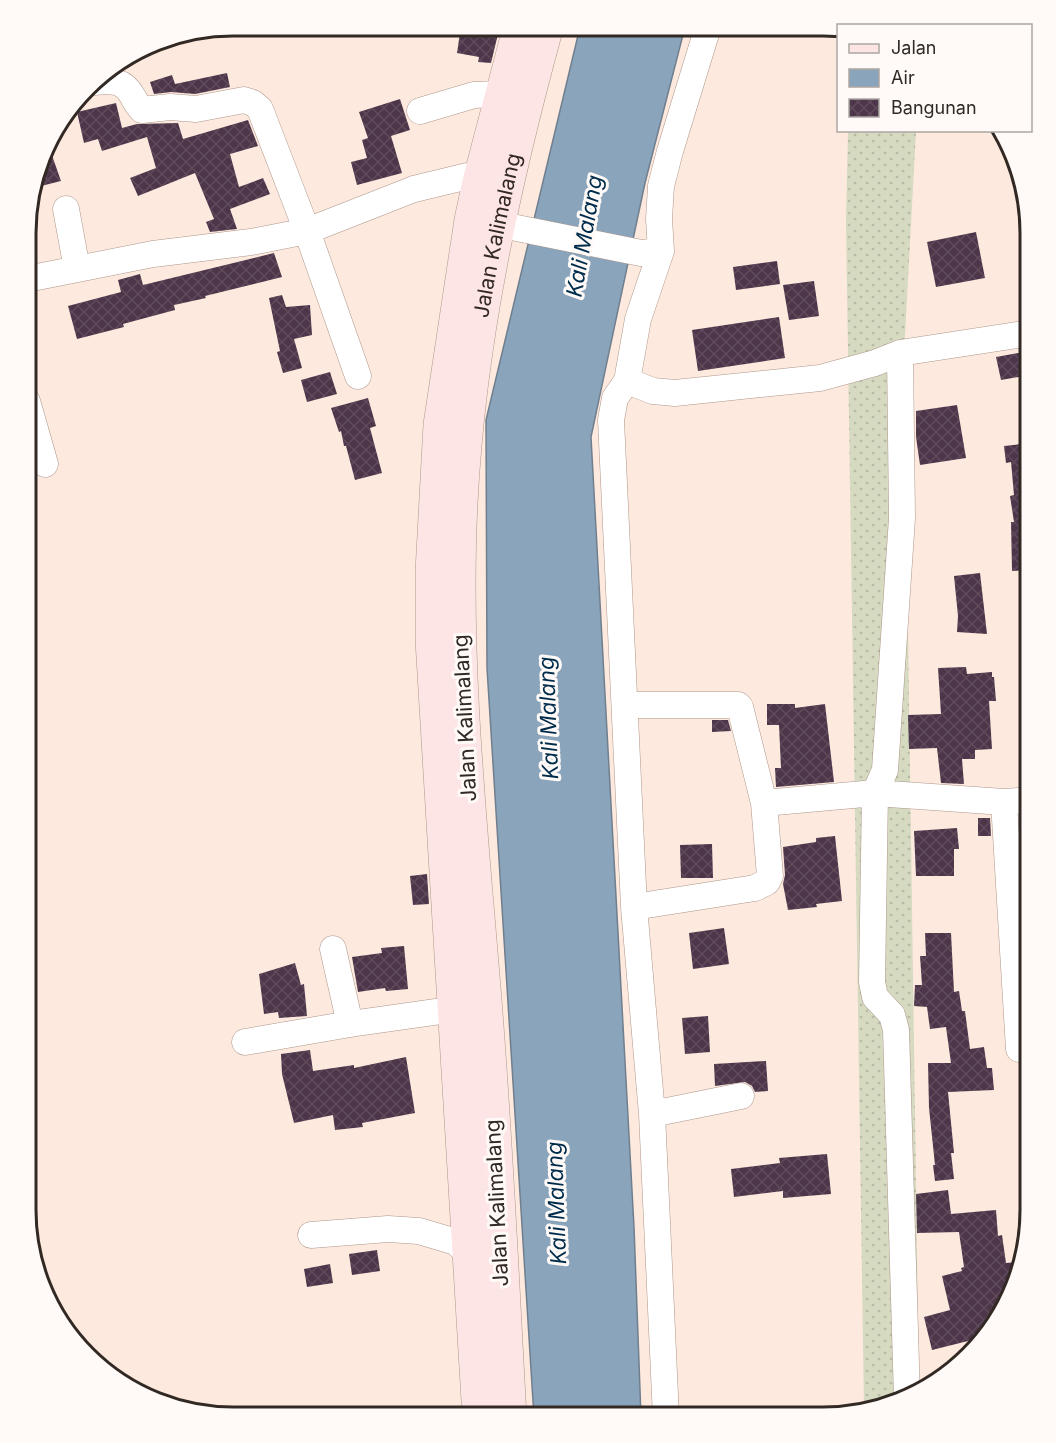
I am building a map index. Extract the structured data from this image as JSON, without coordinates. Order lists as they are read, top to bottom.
{
  "streets": {
    "main road": ["Jalan Kalimalang"]
  },
  "water": ["Kali Malang"],
  "legend": ["Jalan", "Air", "Bangunan"]
}
